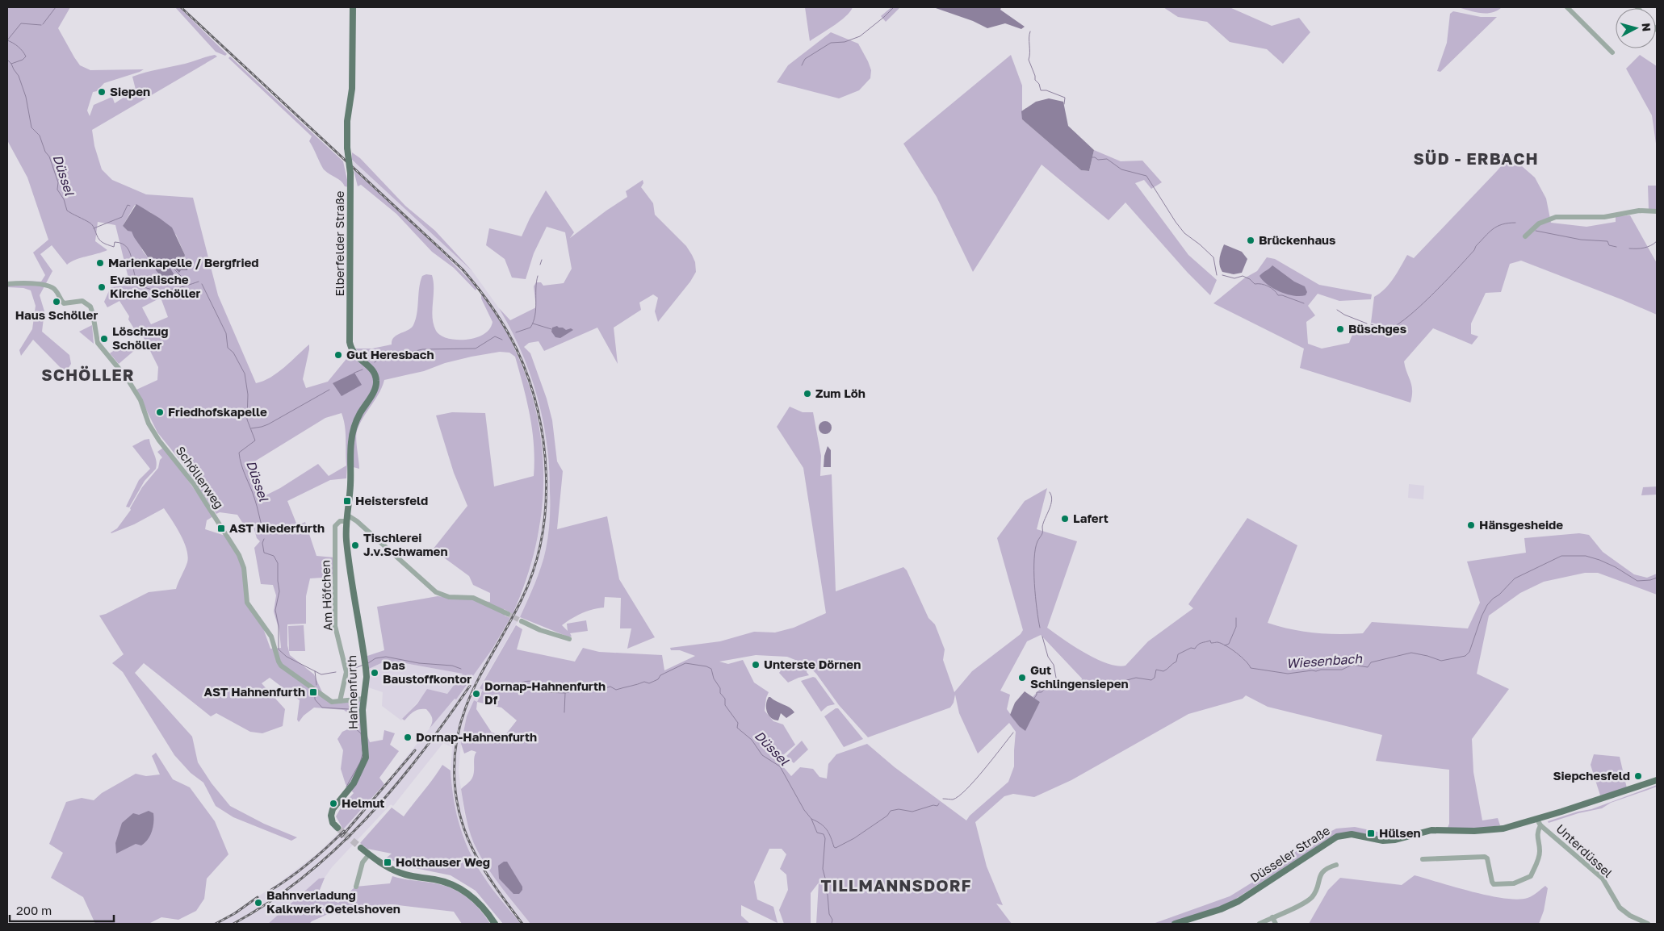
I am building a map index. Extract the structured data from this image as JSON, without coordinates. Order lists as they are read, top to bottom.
{
  "streets": {
    "main road": ["Elberfelder Straße", "Hahnenfurth", "Düsseler Straße"],
    "street": ["Schöllerweg", "Am Höfchen", "Unterdüssel"]
  },
  "crossings": [
    ["Elberfelder Straße", "Am Höfchen"],
    ["Elberfelder Straße", "Hahnenfurth"],
    ["Schöllerweg", "Am Höfchen"],
    ["Schöllerweg", "Hahnenfurth"],
    ["Am Höfchen", "Hahnenfurth"],
    ["Unterdüssel", "Düsseler Straße"]
  ],
  "districts": ["SÜD - ERBACH", "SCHÖLLER", "TILLMANNSDORF"],
  "water": ["Düssel", "Wiesenbach"],
  "places": {
    "other": [
      "Siepen",
      "Brückenhaus",
      "Marienkapelle / Bergfried",
      "Evangelische Kirche Schöller",
      "Haus Schöller",
      "Büschges",
      "Löschzug Schöller",
      "Gut Heresbach",
      "Zum Löh",
      "Friedhofskapelle",
      "Lafert",
      "Hänsgesheide",
      "Tischlerei J.v.Schwamen",
      "Unterste Dörnen",
      "Das Baustoffkontor",
      "Gut Schlingensiepen",
      "Dornap-Hahnenfurth Df",
      "Dornap-Hahnenfurth",
      "Siepchesfeld",
      "Helmut",
      "Bahnverladung Kalkwerk Oetelshoven"
    ],
    "transit": [
      "Heistersfeld",
      "AST Niederfurth",
      "AST Hahnenfurth",
      "Hülsen",
      "Holthauser Weg"
    ]
  },
  "scale_bar": "200 m",
  "north": "right"
}
